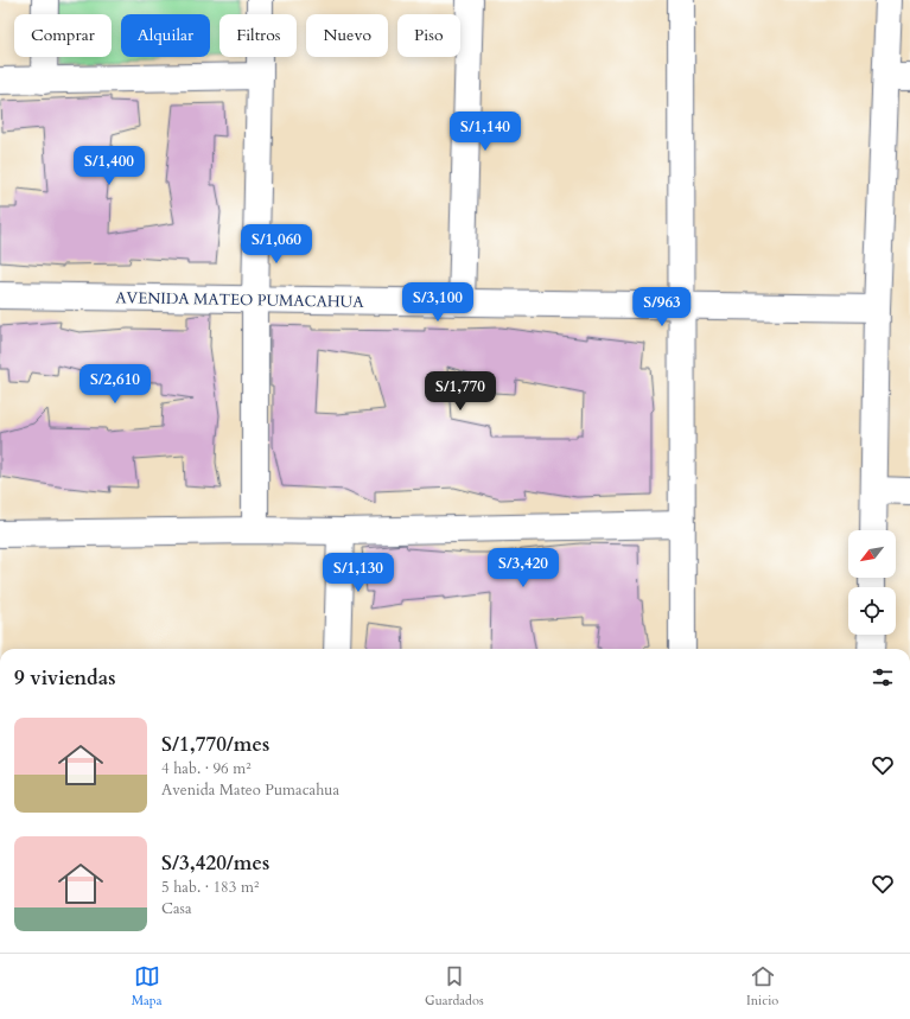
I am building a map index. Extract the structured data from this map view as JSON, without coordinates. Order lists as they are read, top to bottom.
{
  "streets": {
    "street": ["AVENIDA MATEO PUMACAHUA"]
  },
  "north": "bottom left",
  "page": {
    "chip": [
      "Comprar",
      "Alquilar",
      "Filtros",
      "Nuevo",
      "Piso"
    ],
    "price": [
      "S/1,140",
      "S/1,400",
      "S/1,060",
      "S/3,100",
      "S/963",
      "S/2,610",
      "S/1,770",
      "S/3,420",
      "S/1,130"
    ],
    "heading": "9 viviendas",
    "list": [
      {
        "name": "S/1,770/mes",
        "note": "4 hab. · 96 m² · Avenida Mateo Pumacahua"
      },
      {
        "name": "S/3,420/mes",
        "note": "5 hab. · 183 m² · Casa"
      }
    ],
    "tabs": ["Mapa", "Guardados", "Inicio"]
  }
}
